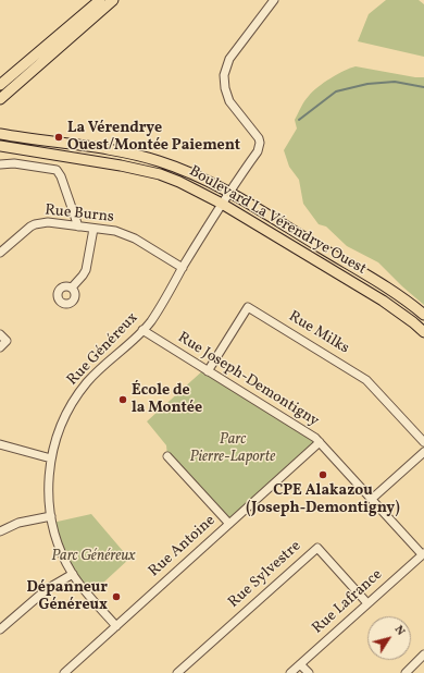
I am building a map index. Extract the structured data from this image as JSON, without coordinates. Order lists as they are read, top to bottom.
{
  "streets": {
    "main road": ["Boulevard La Vérendrye Ouest"],
    "street": [
      "Rue Burns",
      "Rue Milks",
      "Rue Généreux",
      "Rue Joseph-Demontigny",
      "Rue Antoine",
      "Rue Sylvestre",
      "Rue Lafrance"
    ]
  },
  "crossings": [
    ["Rue Burns", "Rue Généreux"],
    ["Boulevard La Vérendrye Ouest", "Rue Généreux"],
    ["Rue Milks", "Rue Joseph-Demontigny"],
    ["Rue Généreux", "Rue Joseph-Demontigny"],
    ["Rue Généreux", "Rue Antoine"],
    ["Rue Joseph-Demontigny", "Rue Antoine"],
    ["Rue Joseph-Demontigny", "Rue Lafrance"],
    ["Rue Sylvestre", "Rue Lafrance"]
  ],
  "parks": ["Parc Pierre-Laporte", "Parc Généreux"],
  "places": [
    "La Vérendrye Ouest/Montée Paiement",
    "École de la Montée",
    "CPE Alakazou (Joseph-Demontigny)",
    "Dépanneur Généreux"
  ],
  "north": "top right"
}
